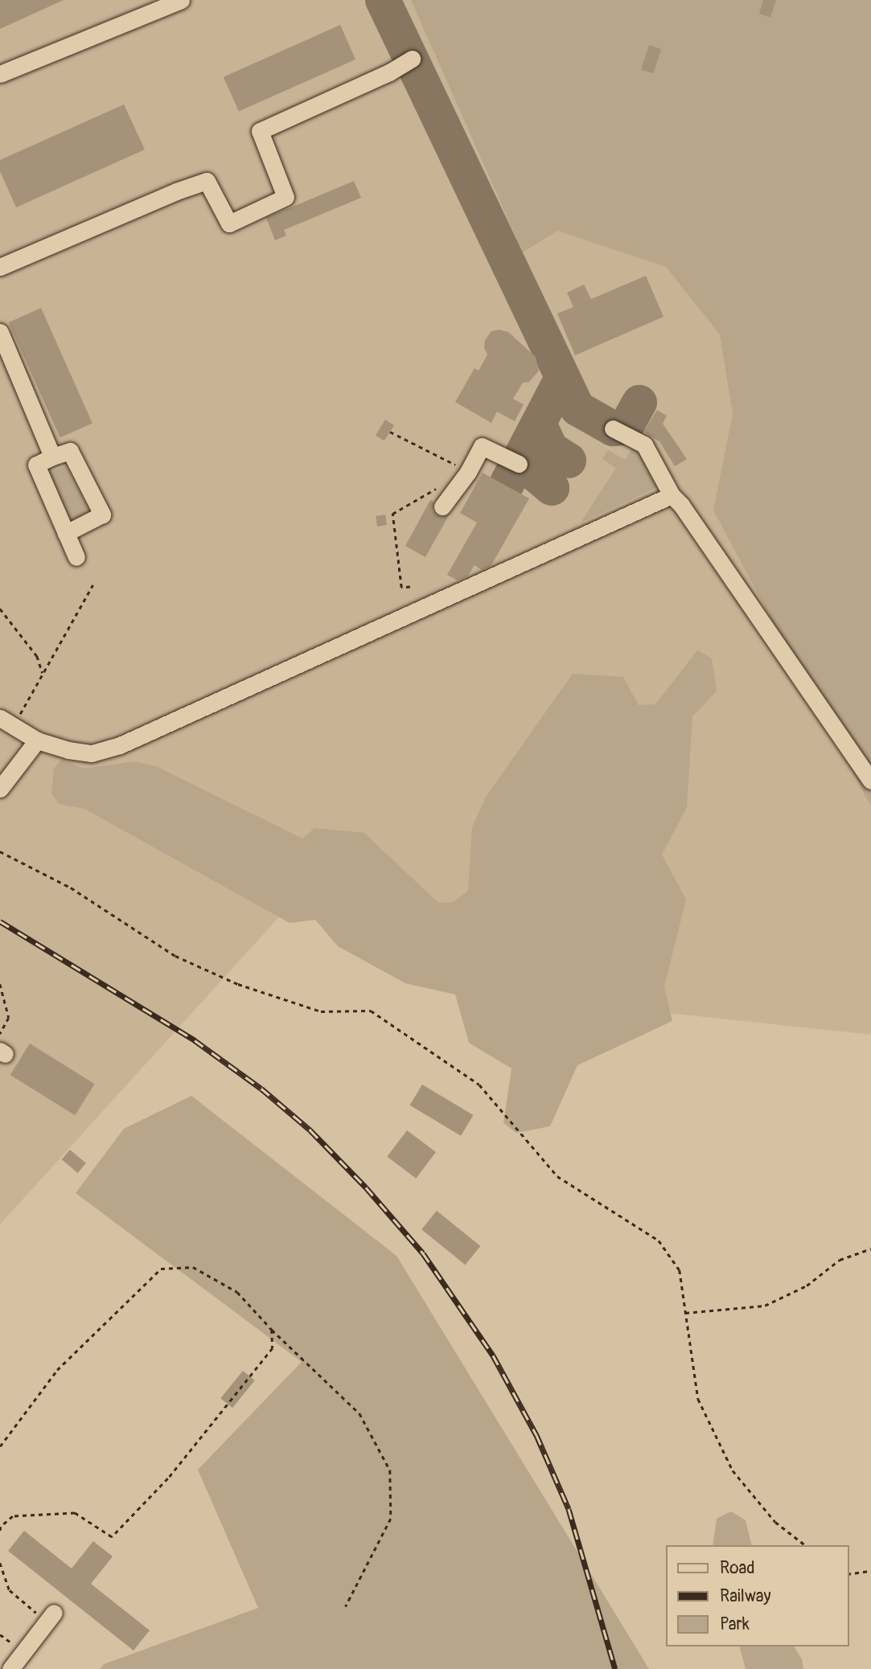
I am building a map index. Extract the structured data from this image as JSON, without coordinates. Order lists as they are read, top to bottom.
{
  "legend": ["Road", "Railway", "Park"]
}
